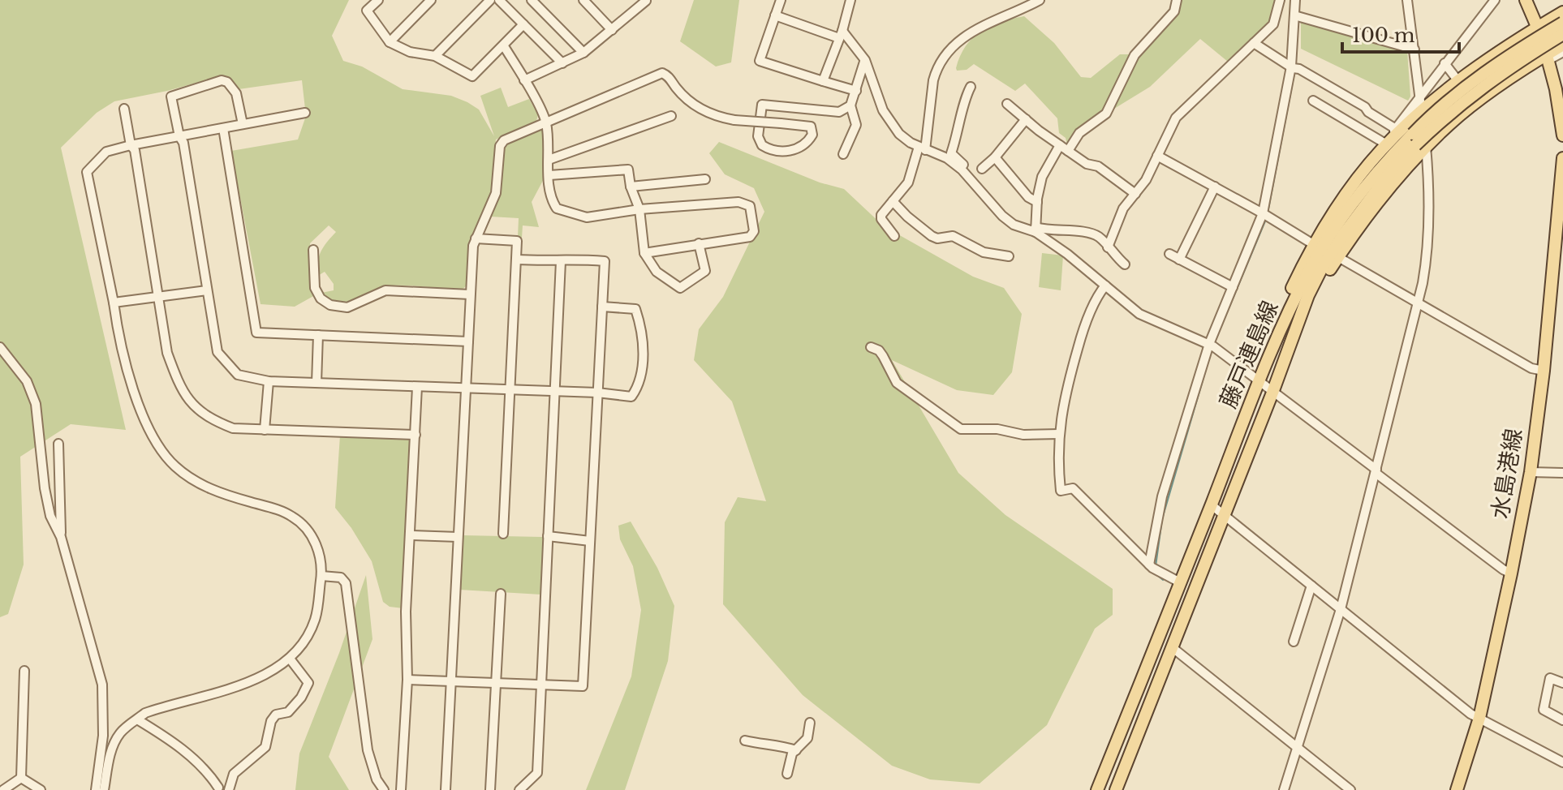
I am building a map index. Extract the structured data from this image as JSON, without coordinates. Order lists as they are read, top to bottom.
{
  "streets": {
    "main road": ["藤戸連島線", "水島港線"]
  },
  "scale_bar": "100 m"
}
